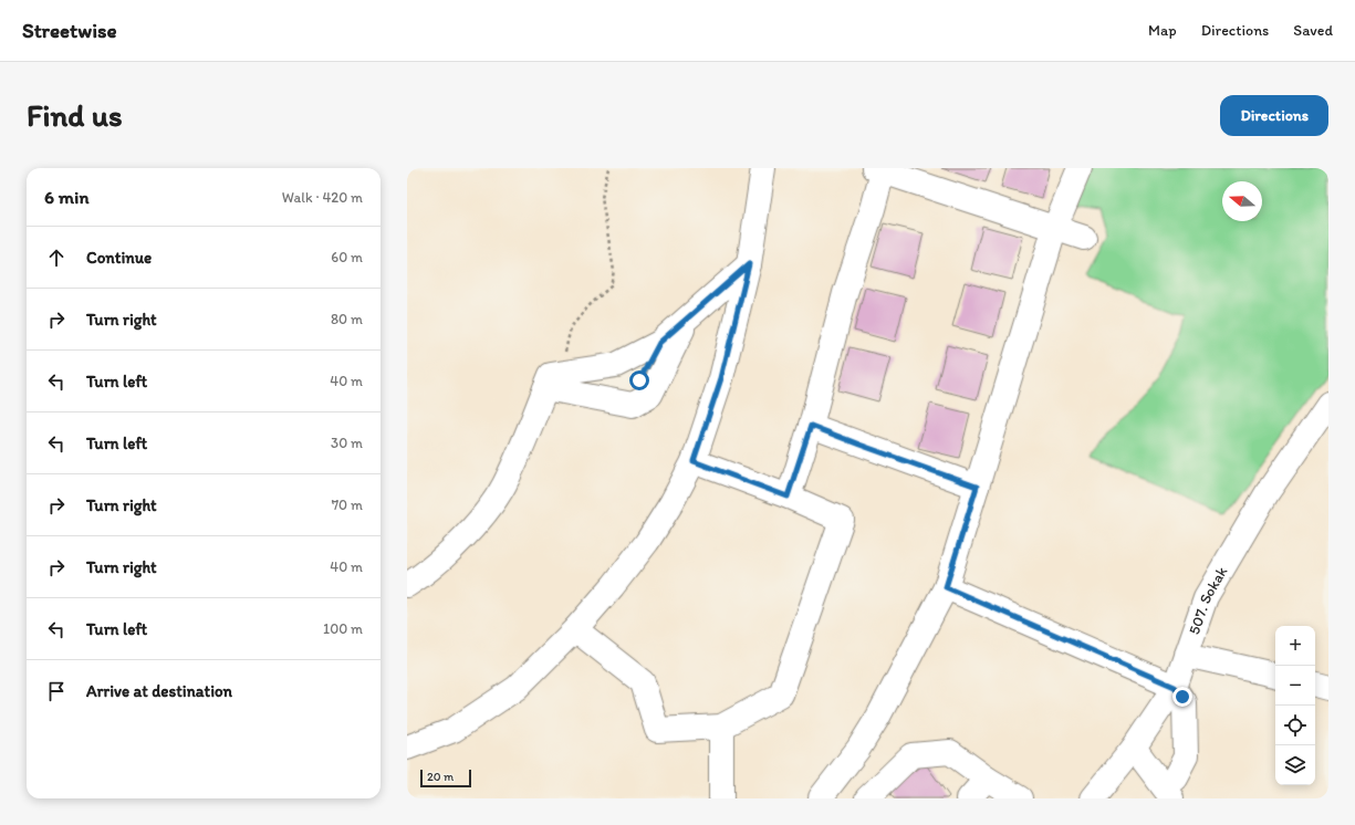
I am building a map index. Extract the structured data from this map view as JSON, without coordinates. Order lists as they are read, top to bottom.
{
  "streets": {
    "street": ["507. Sokak"]
  },
  "scale_bar": "20 m",
  "north": "left",
  "page": {
    "header": "Streetwise",
    "nav": ["Map", "Directions", "Saved"],
    "buttons": "Directions",
    "title": "Find us",
    "heading": ["6 min", "Walk · 420 m"],
    "list": [
      ["Continue", "60 m"],
      ["Turn right", "80 m"],
      ["Turn left", "40 m"],
      ["Turn left", "30 m"],
      ["Turn right", "70 m"],
      ["Turn right", "40 m"],
      ["Turn left", "100 m"],
      "Arrive at destination"
    ],
    "map_buttons": ["+", "−"],
    "scale": "20 m"
  }
}
